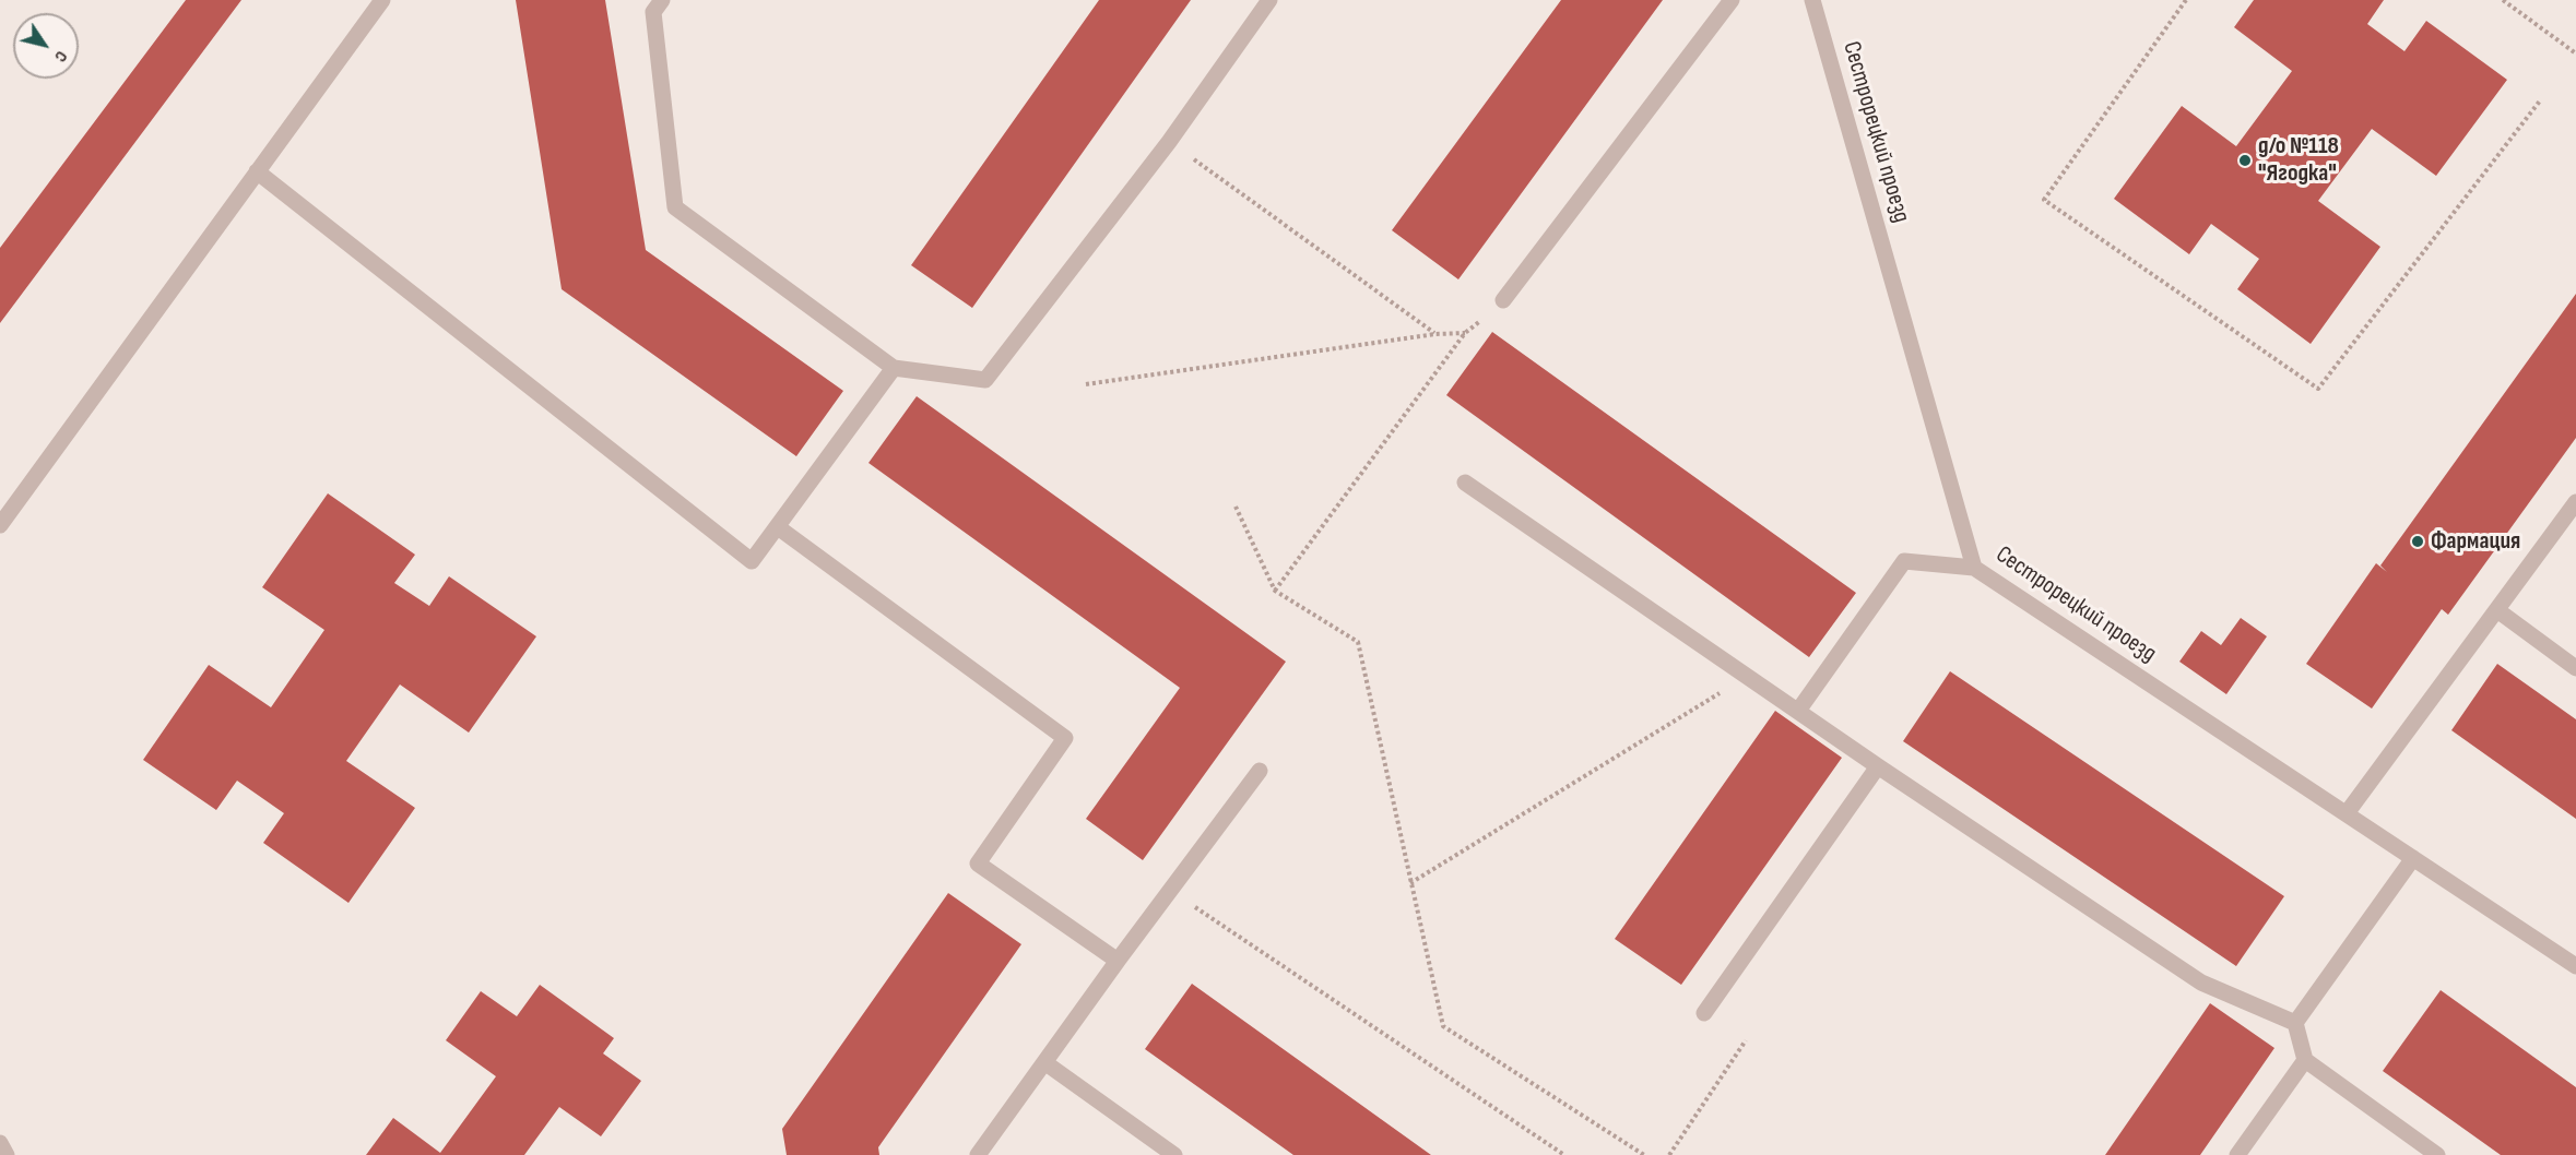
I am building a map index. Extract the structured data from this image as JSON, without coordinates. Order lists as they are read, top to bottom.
{
  "streets": {
    "street": ["Сестрорецкий проезд"]
  },
  "places": ["д/о №118 \"Ягодка\"", "Фармация"],
  "north": "bottom right"
}
